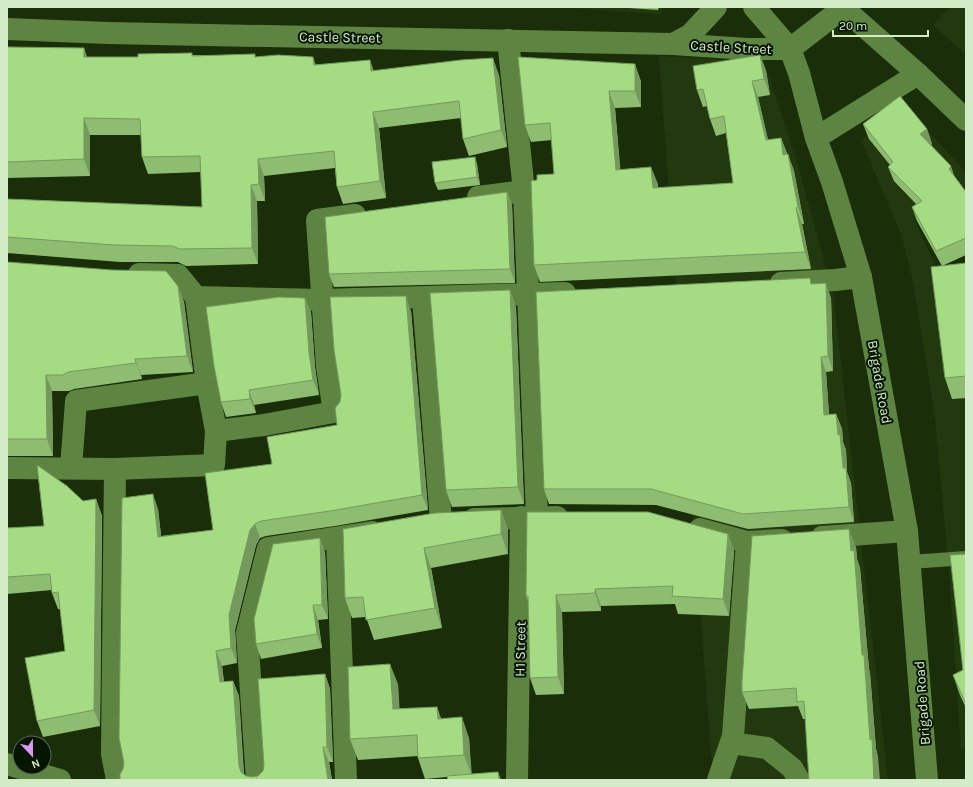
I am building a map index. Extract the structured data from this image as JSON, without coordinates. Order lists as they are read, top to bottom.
{
  "streets": {
    "street": ["Castle Street", "Brigade Road", "H1 Street"]
  },
  "crossings": [
    ["Castle Street", "Brigade Road"],
    ["Castle Street", "H1 Street"]
  ],
  "scale_bar": "20 m",
  "north": "bottom"
}
